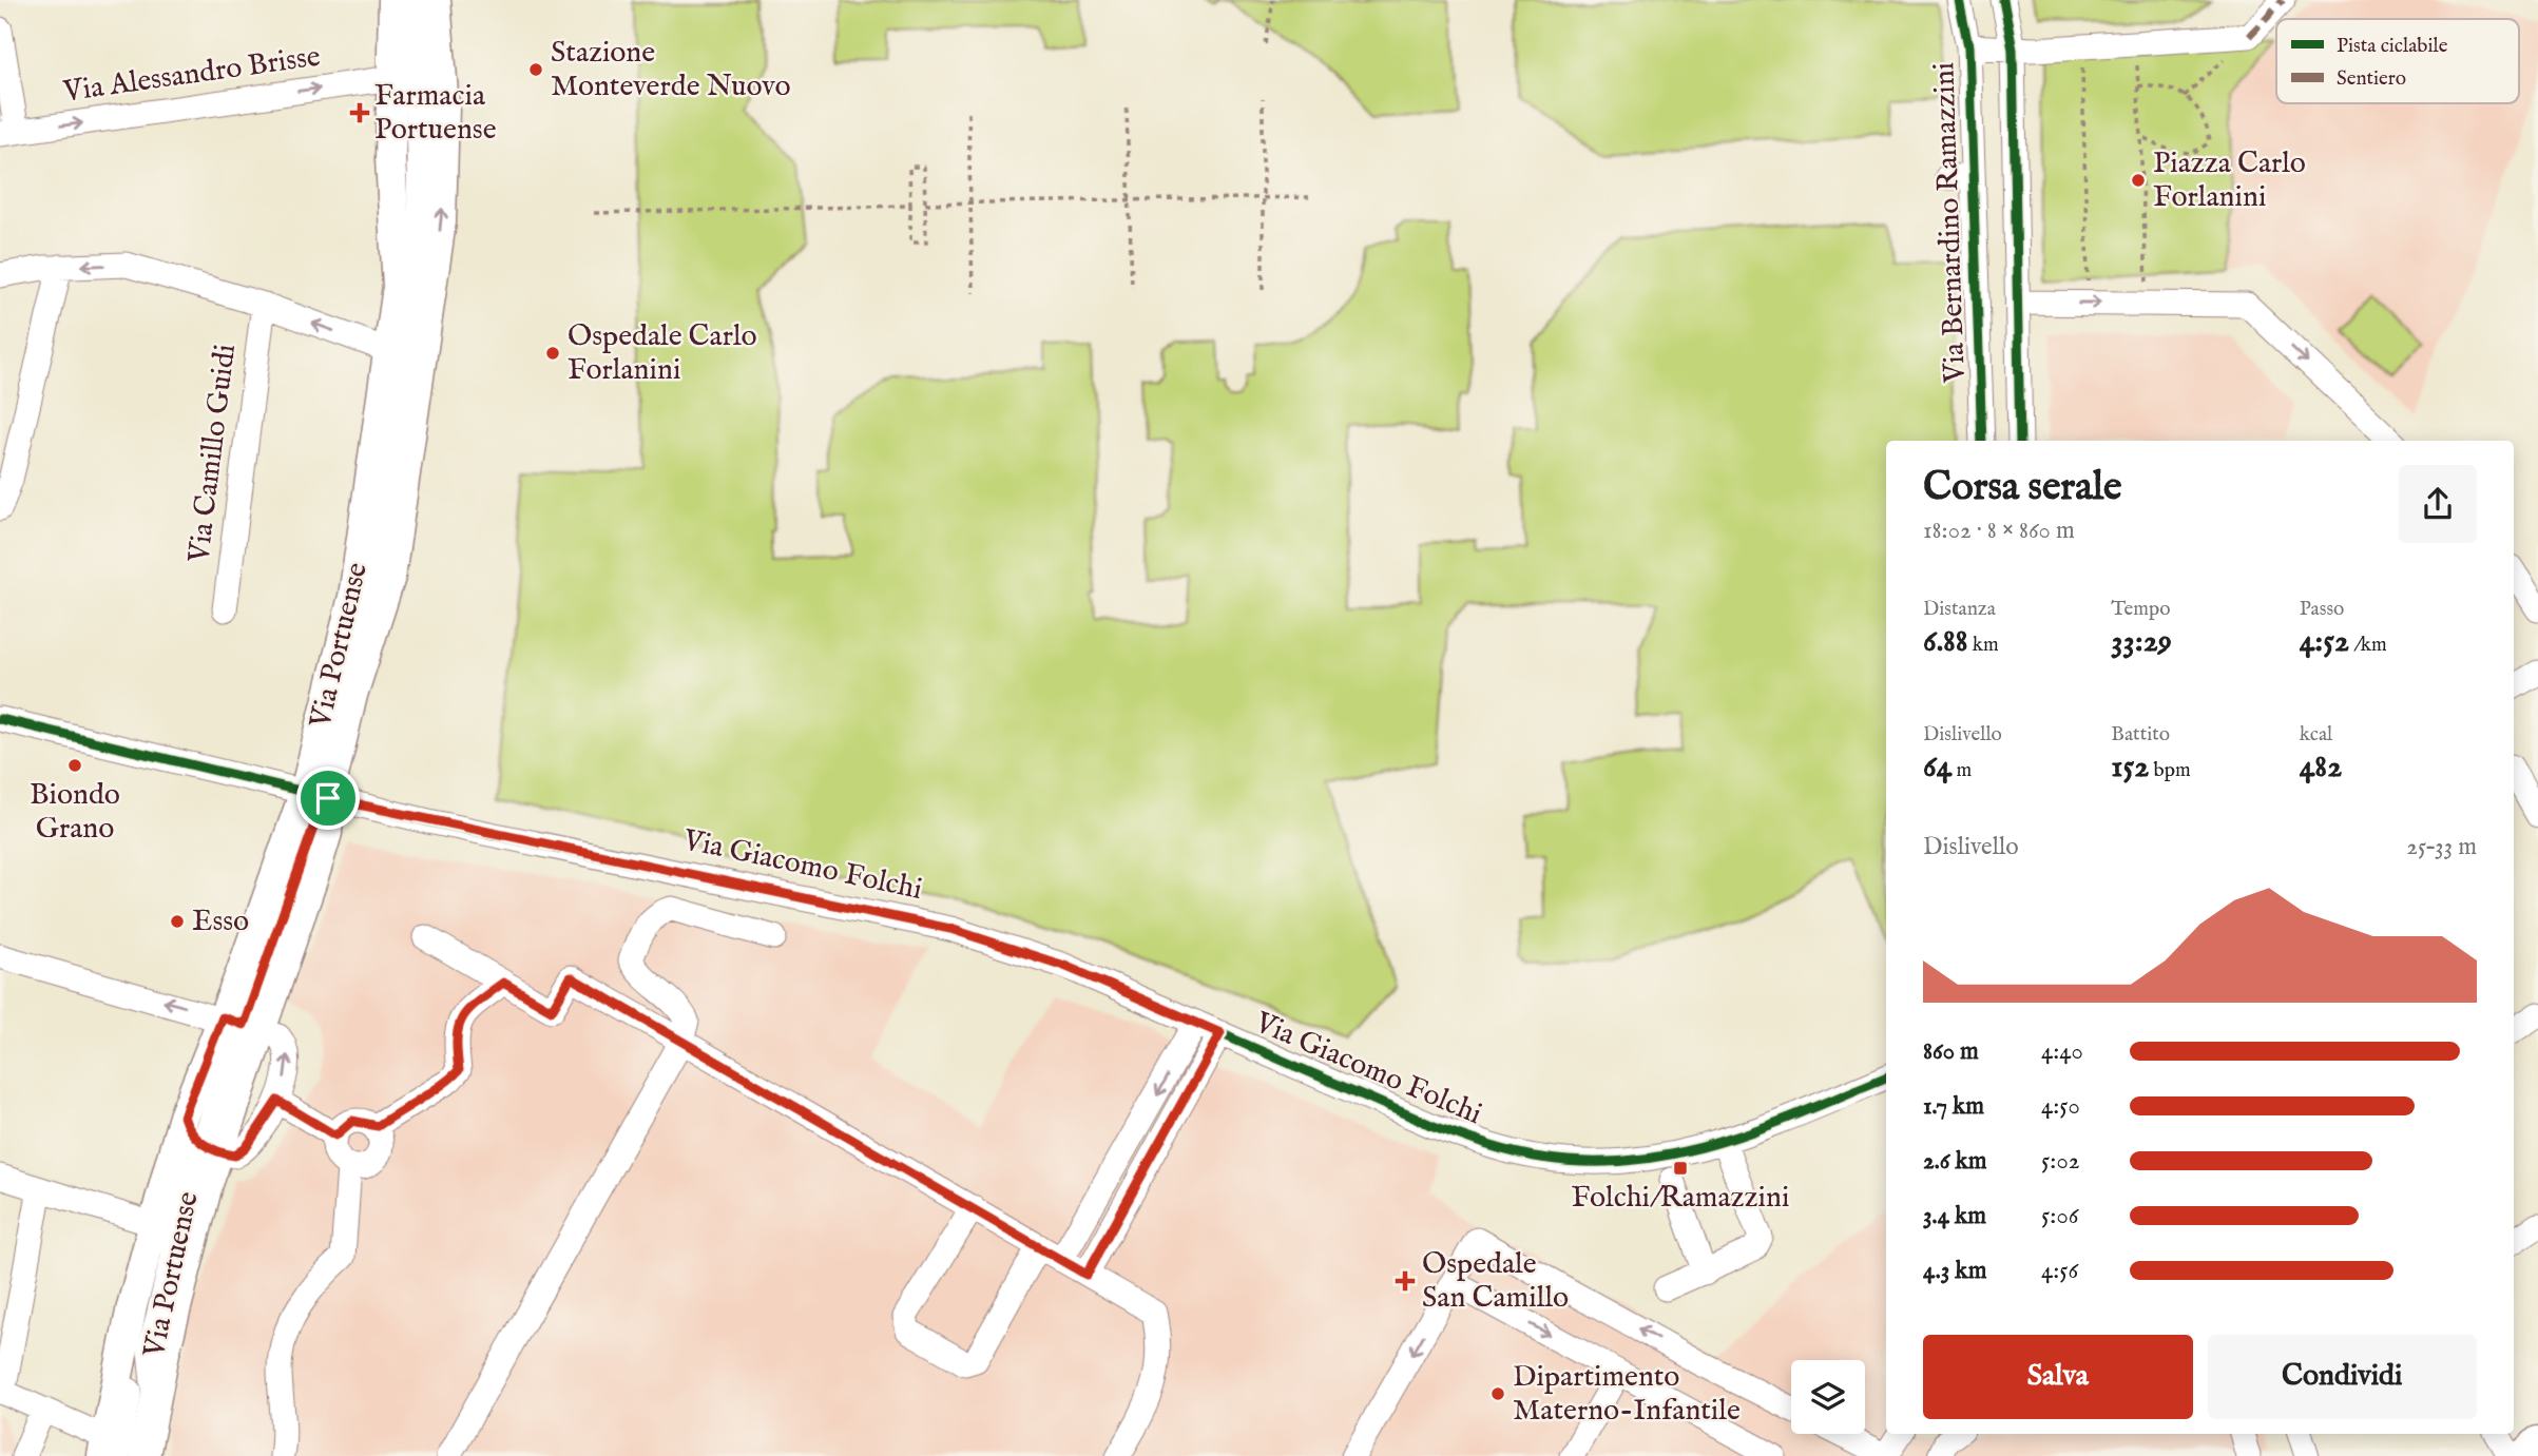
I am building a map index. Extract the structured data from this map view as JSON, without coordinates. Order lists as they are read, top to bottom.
{
  "streets": {
    "main road": ["Via Portuense"],
    "street": [
      "Via Alessandro Brisse",
      "Via Bernardino Ramazzini",
      "Via Camillo Guidi",
      "Via Giacomo Folchi"
    ]
  },
  "crossings": [
    ["Via Alessandro Brisse", "Via Portuense"],
    ["Via Portuense", "Via Giacomo Folchi"]
  ],
  "places": {
    "other": [
      "Stazione Monteverde Nuovo",
      "Piazza Carlo Forlanini",
      "Ospedale Carlo Forlanini",
      "Biondo Grano",
      "Esso",
      "Dipartimento Materno-Infantile"
    ],
    "health": ["Farmacia Portuense", "Ospedale San Camillo"],
    "transit": ["Folchi/Ramazzini"]
  },
  "legend": ["Pista ciclabile", "Sentiero"],
  "page": {
    "heading": ["Corsa serale", "18:02 · 8 × 860 m"],
    "stats": [
      ["Distanza", "6.88 km"],
      ["Tempo", "33:29"],
      ["Passo", "4:52 /km"],
      ["Dislivello", "64 m"],
      ["Battito", "152 bpm"],
      ["kcal", "482"]
    ],
    "chart": ["Dislivello", "25–33 m"],
    "list": [
      {
        "name": "860 m",
        "note": "4:40"
      },
      {
        "name": "1.7 km",
        "note": "4:50"
      },
      {
        "name": "2.6 km",
        "note": "5:02"
      },
      {
        "name": "3.4 km",
        "note": "5:06"
      },
      {
        "name": "4.3 km",
        "note": "4:56"
      }
    ],
    "buttons": ["Salva", "Condividi"]
  }
}
